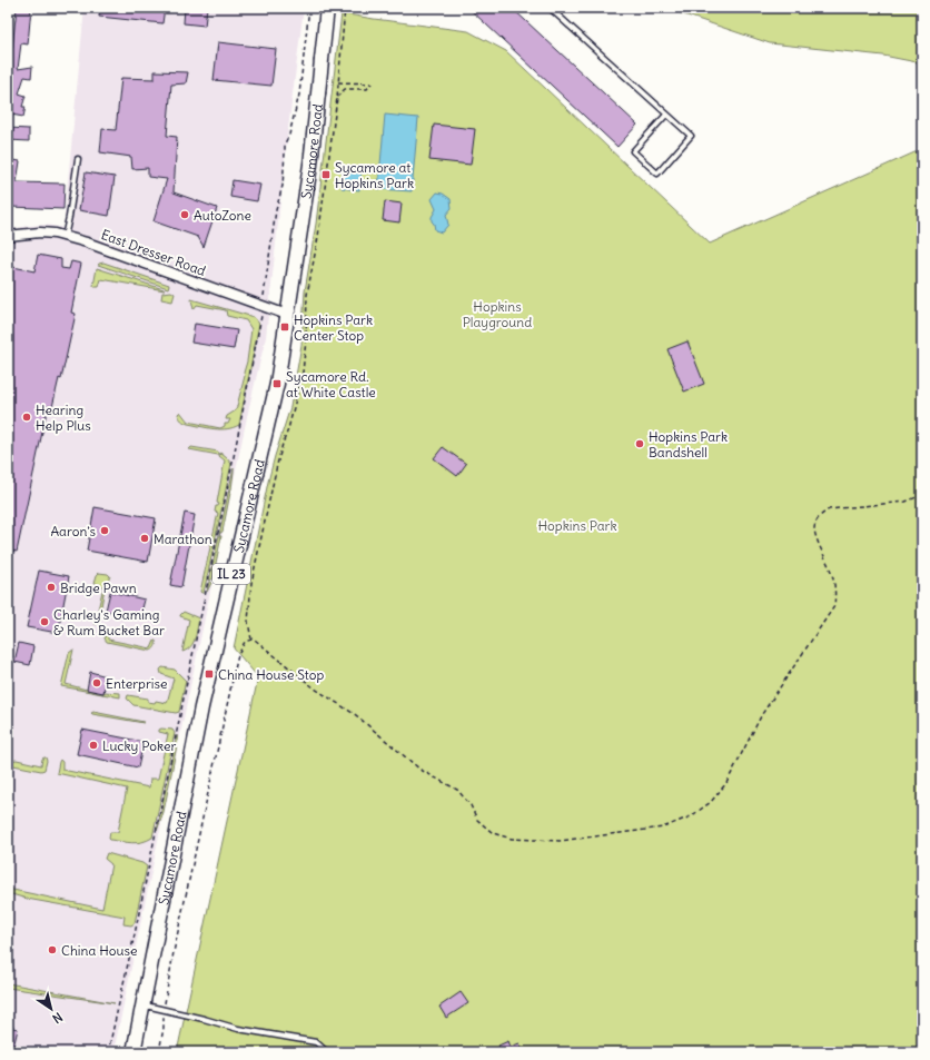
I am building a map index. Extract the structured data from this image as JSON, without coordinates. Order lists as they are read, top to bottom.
{
  "streets": {
    "main road": ["Sycamore Road", "IL 23"],
    "street": ["East Dresser Road"]
  },
  "crossings": [
    ["Sycamore Road", "East Dresser Road"]
  ],
  "parks": ["Hopkins Playground", "Hopkins Park"],
  "places": {
    "transit": [
      "Sycamore at Hopkins Park",
      "Hopkins Park Center Stop",
      "Sycamore Rd. at White Castle",
      "China House Stop"
    ],
    "other": [
      "AutoZone",
      "Hearing Help Plus",
      "Hopkins Park Bandshell",
      "Aaron's",
      "Marathon",
      "Bridge Pawn",
      "Charley's Gaming & Rum Bucket Bar",
      "Enterprise",
      "Lucky Poker",
      "China House"
    ]
  },
  "north": "bottom right"
}
